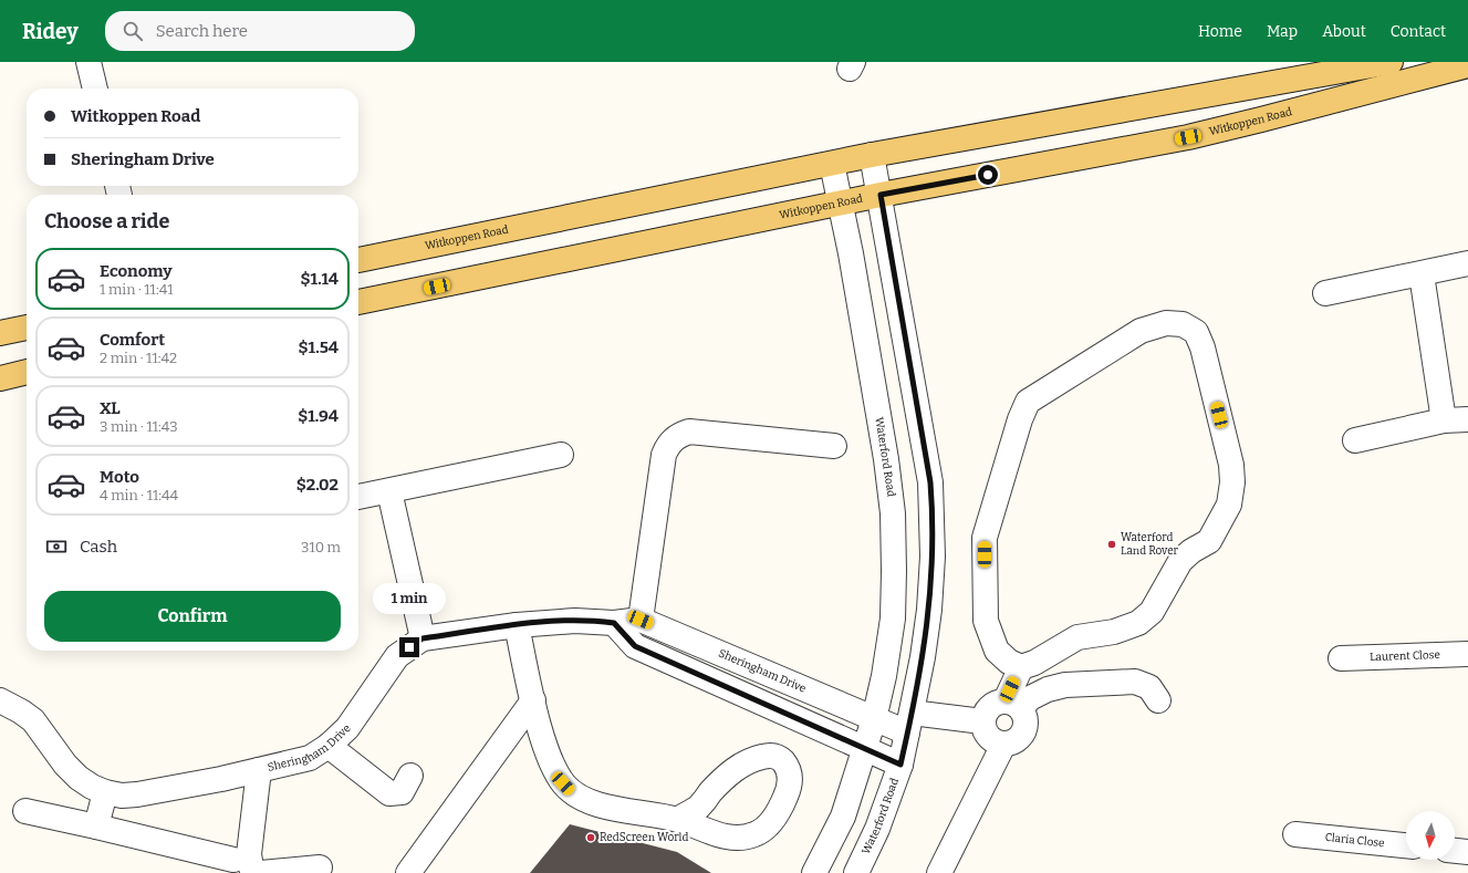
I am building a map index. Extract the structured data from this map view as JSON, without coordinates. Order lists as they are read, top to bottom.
{
  "streets": {
    "main road": ["Witkoppen Road"],
    "street": [
      "Waterford Road",
      "Laurent Close",
      "Sheringham Drive",
      "Claria Close"
    ]
  },
  "crossings": [
    ["Witkoppen Road", "Waterford Road"],
    ["Waterford Road", "Sheringham Drive"]
  ],
  "places": ["Waterford Land Rover", "RedScreen World"],
  "north": "bottom",
  "page": {
    "header": "Ridey",
    "search": "Search here",
    "nav": [
      "Home",
      "Map",
      "About",
      "Contact"
    ],
    "banner": ["Witkoppen Road", "Sheringham Drive"],
    "heading": "Choose a ride",
    "list": [
      {
        "name": "Economy",
        "note": "1 min · 11:41",
        "value": "$1.14"
      },
      {
        "name": "Comfort",
        "note": "2 min · 11:42",
        "value": "$1.54"
      },
      {
        "name": "XL",
        "note": "3 min · 11:43",
        "value": "$1.94"
      },
      {
        "name": "Moto",
        "note": "4 min · 11:44",
        "value": "$2.02"
      }
    ],
    "pay": ["Cash", "310 m"],
    "buttons": "Confirm",
    "bubble": "1 min"
  }
}
